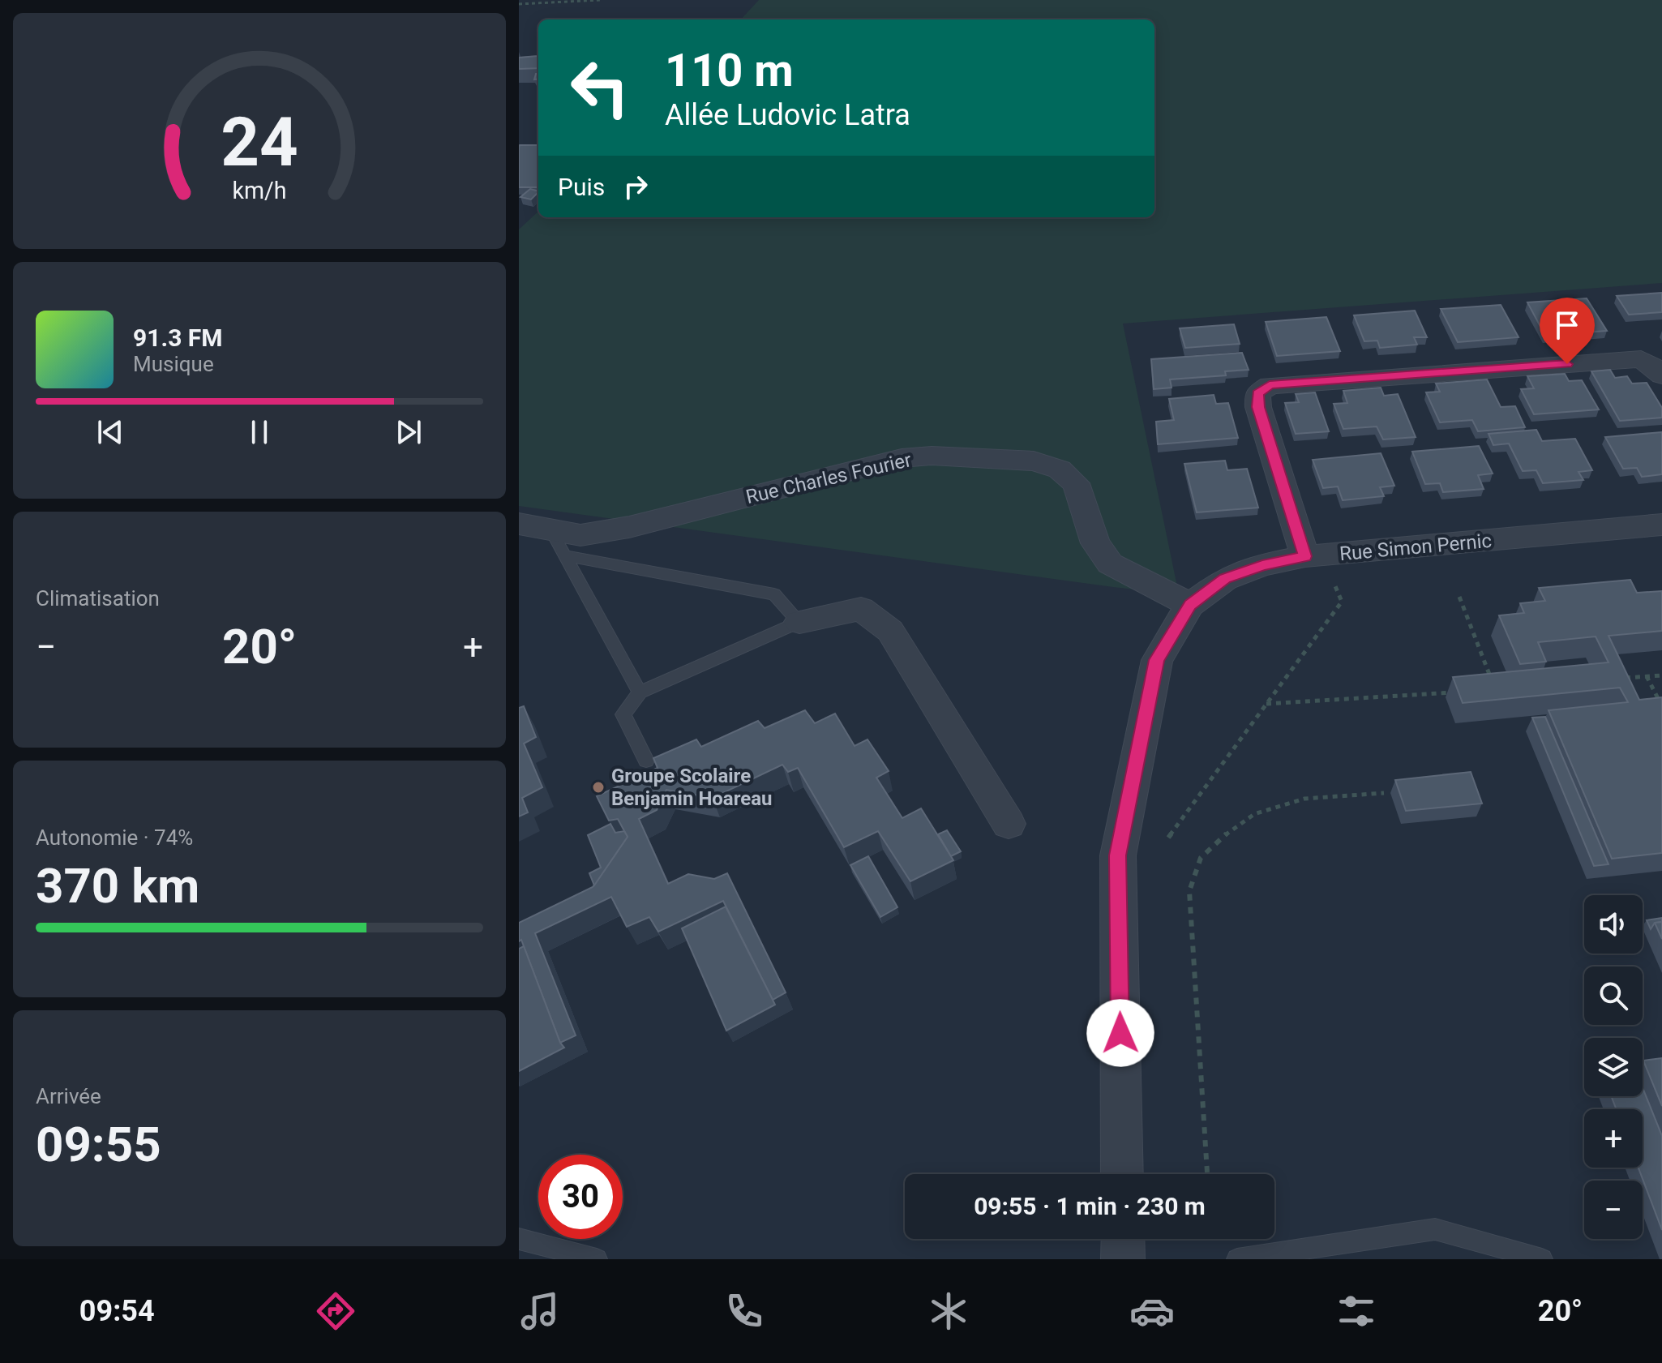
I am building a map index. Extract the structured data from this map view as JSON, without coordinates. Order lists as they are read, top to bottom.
{
  "streets": {
    "street": ["Rue Charles Fourier", "Rue Simon Pernic"]
  },
  "crossings": [
    ["Rue Charles Fourier", "Rue Simon Pernic"]
  ],
  "places": ["Groupe Scolaire Benjamin Hoareau"],
  "page": {
    "turn": ["110 m", "Allée Ludovic Latra"],
    "then": "Puis",
    "song": ["91.3 FM", "Musique"],
    "tile": [
      "Climatisation",
      ["Autonomie · 74%", "370 km"],
      ["Arrivée", "09:55"]
    ],
    "heat": ["−", "20°", "+"],
    "map_buttons": ["+", "−"],
    "limit": "30",
    "trip": "09:55 · 1 min · 230 m",
    "tabs": ["09:54", "20°"],
    "gauge": ["24", "km/h"]
  }
}
